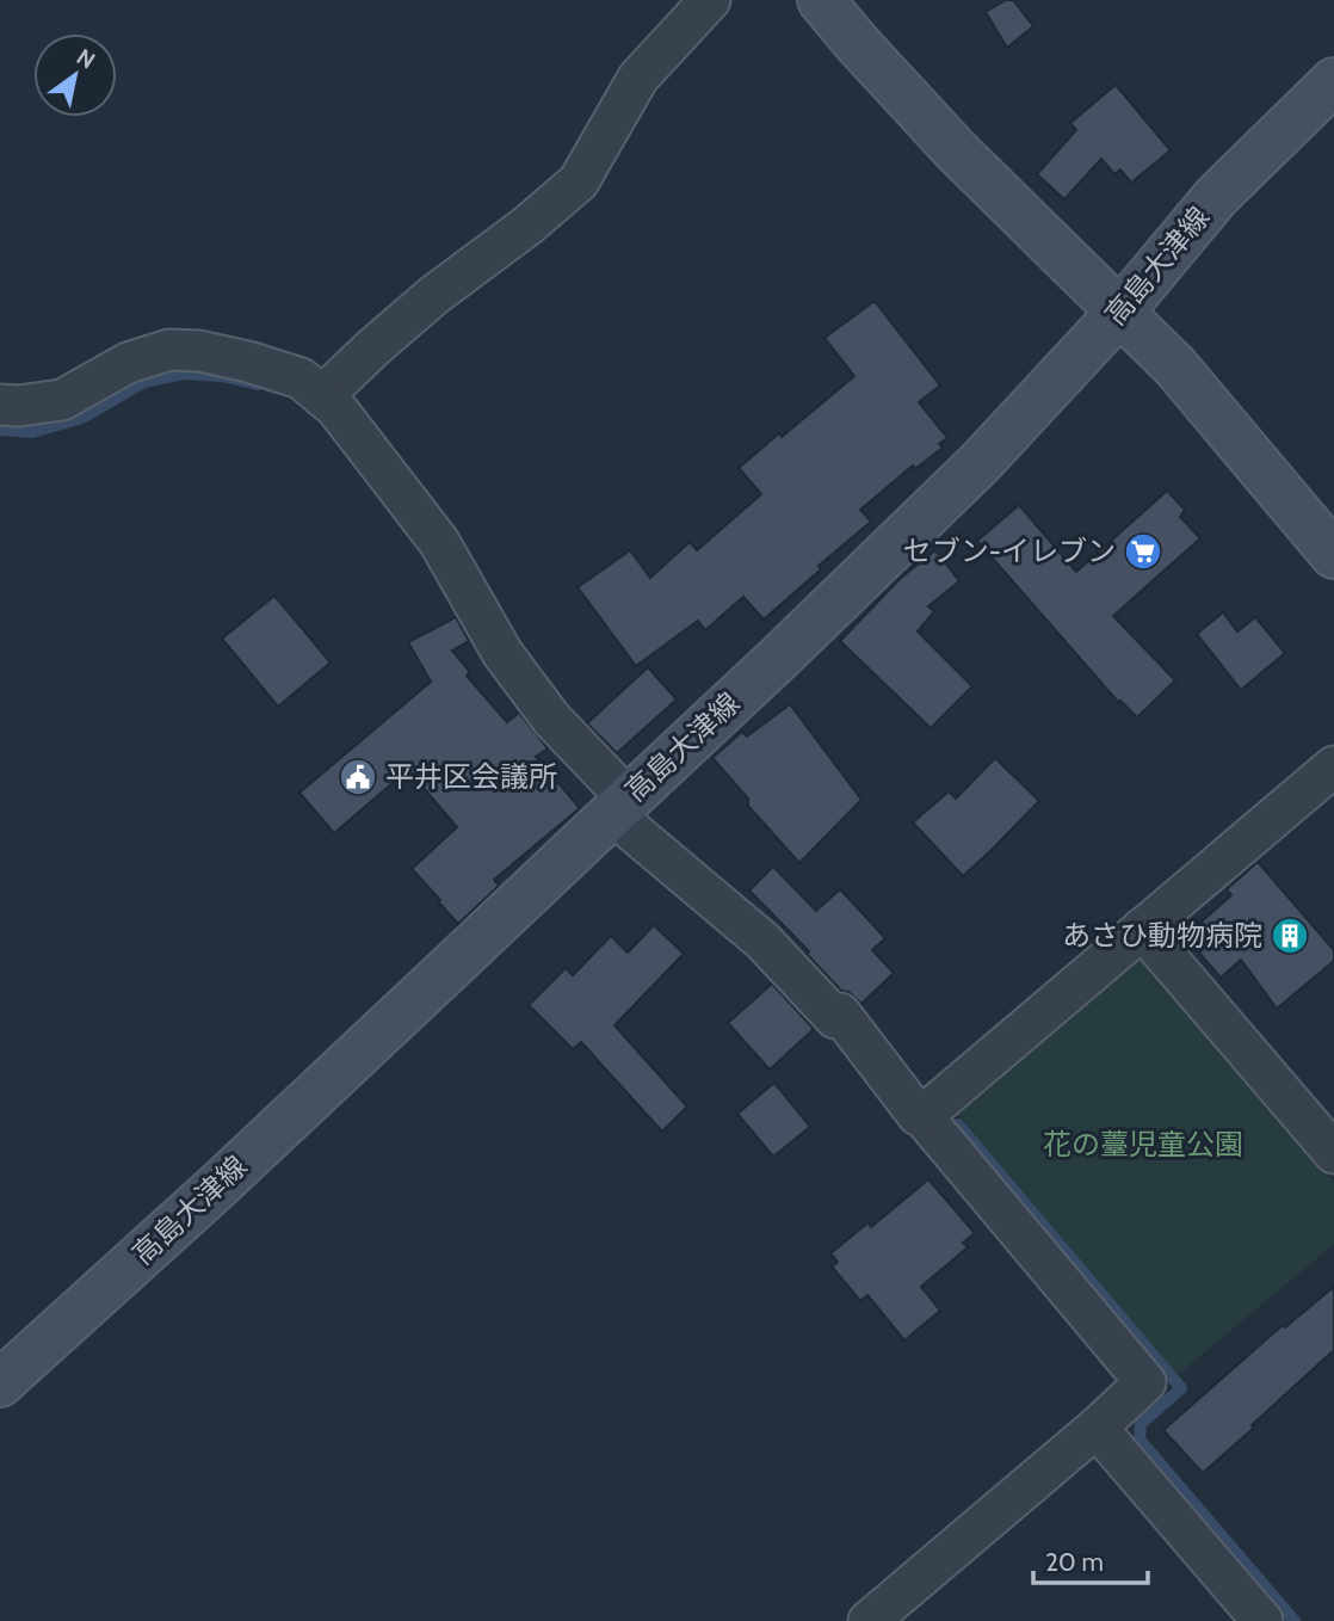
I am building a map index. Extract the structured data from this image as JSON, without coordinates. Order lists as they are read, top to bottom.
{
  "streets": {
    "main road": ["高島大津線"]
  },
  "parks": ["花の薹児童公園"],
  "places": {
    "supermarket": ["セブン-イレブン"],
    "public building": ["平井区会議所"],
    "building": ["あさひ動物病院"]
  },
  "scale_bar": "20 m",
  "north": "top right"
}
